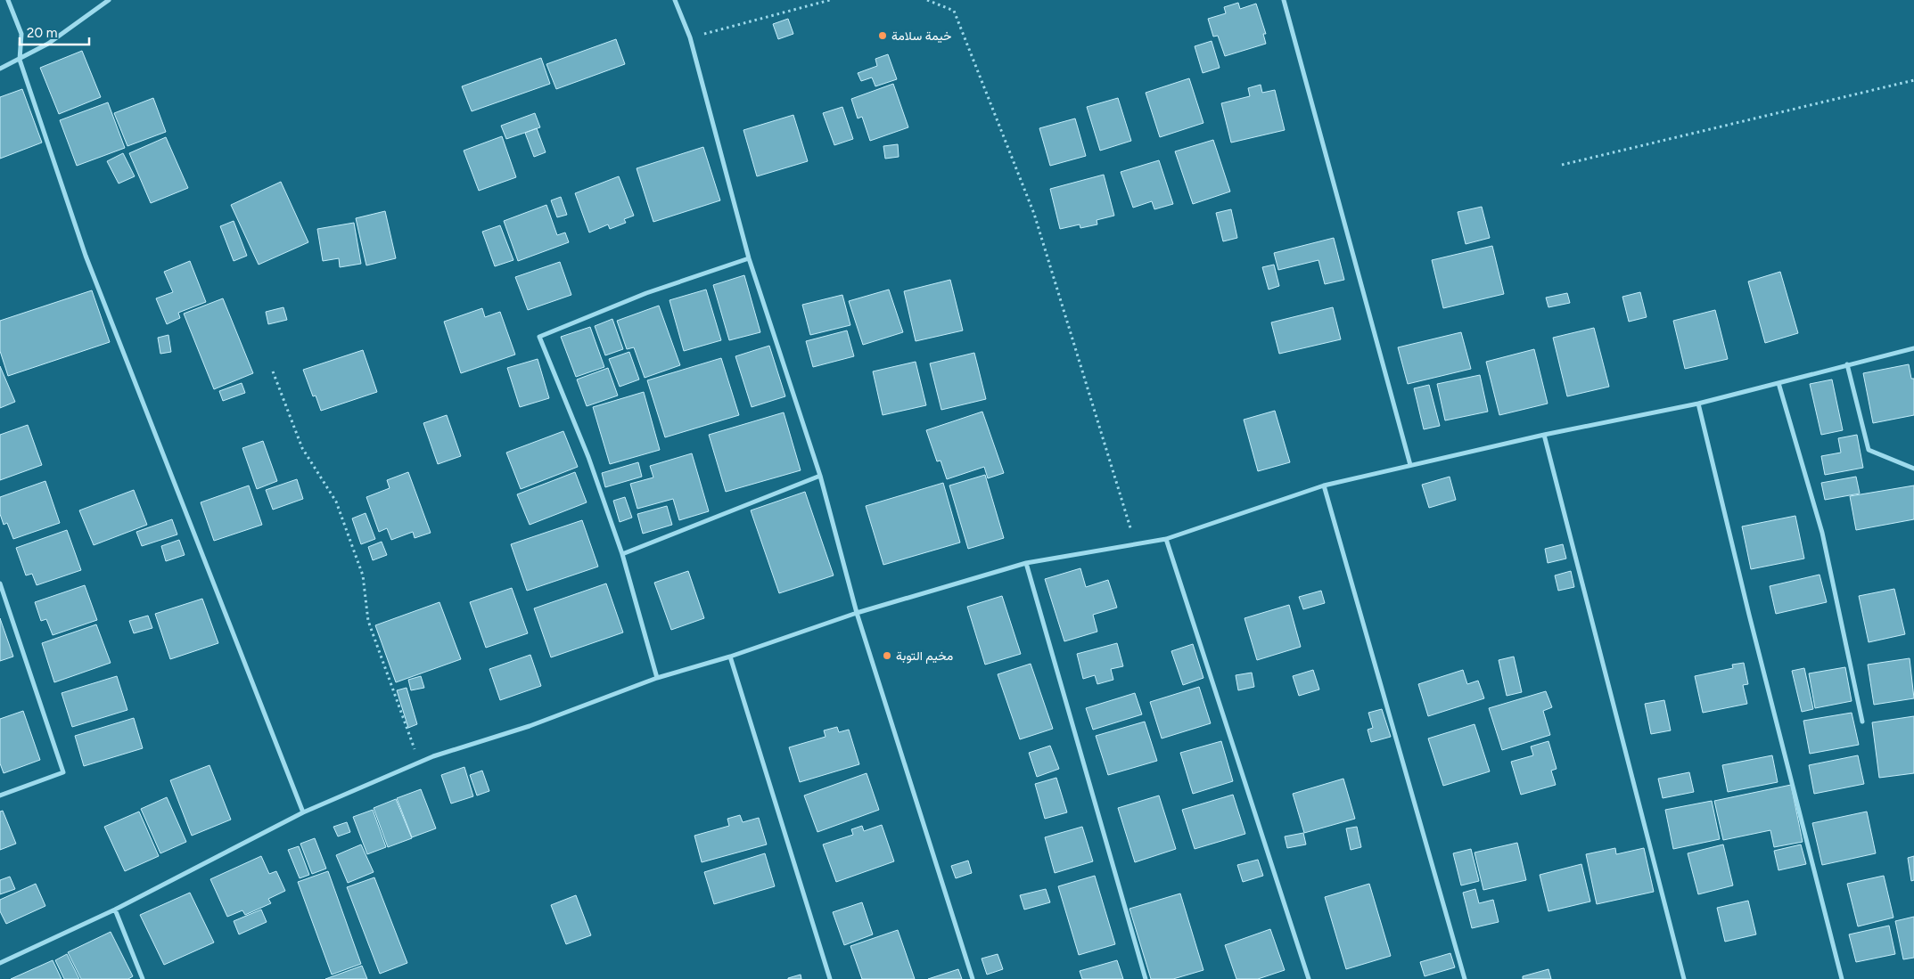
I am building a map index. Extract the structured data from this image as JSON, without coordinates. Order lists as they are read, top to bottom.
{
  "places": ["خيمة سلامة", "مخيم التوبة"],
  "scale_bar": "20 m"
}
